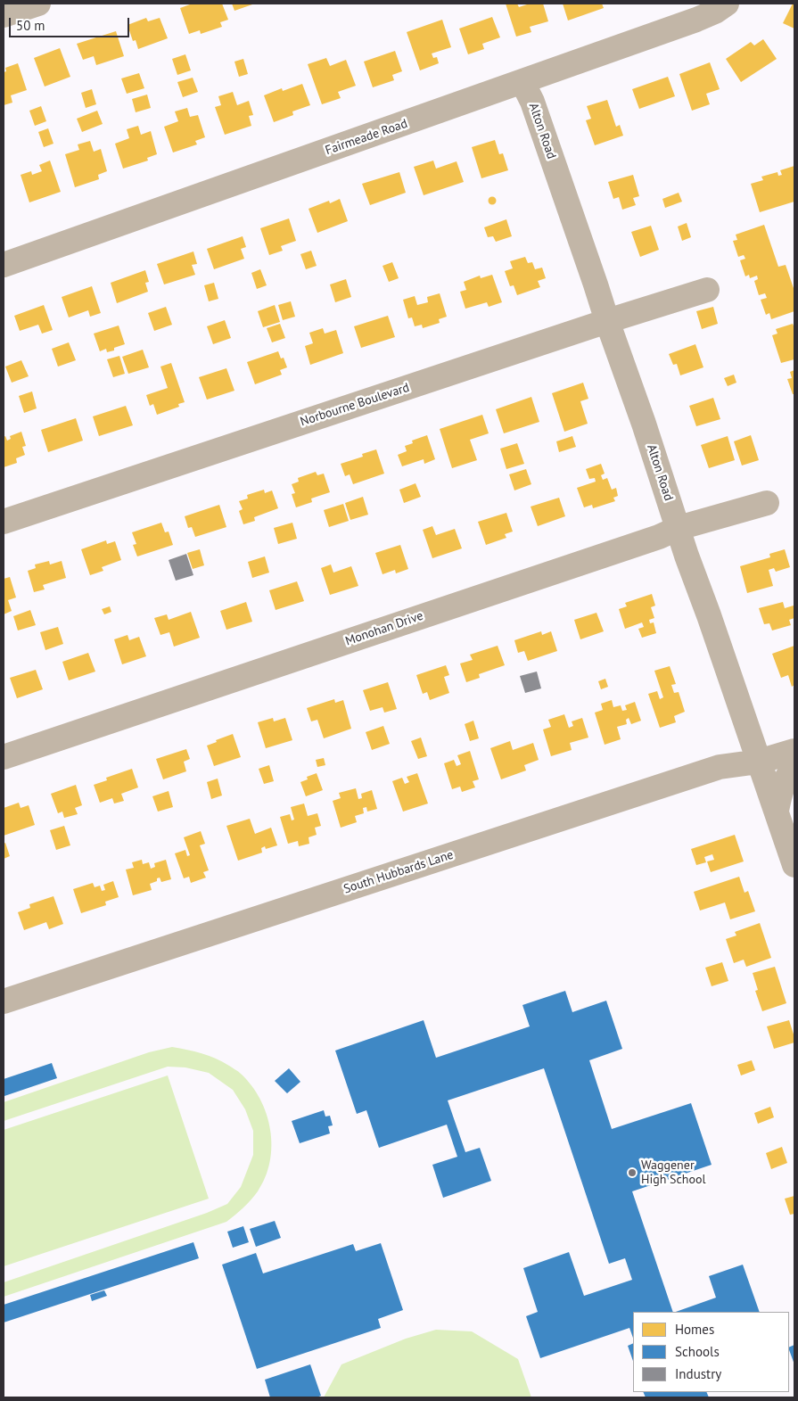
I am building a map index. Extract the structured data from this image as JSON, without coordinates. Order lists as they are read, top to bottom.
{
  "streets": {
    "street": [
      "Alton Road",
      "Fairmeade Road",
      "Norbourne Boulevard",
      "Monohan Drive",
      "South Hubbards Lane"
    ]
  },
  "crossings": [
    ["Alton Road", "Fairmeade Road"],
    ["Alton Road", "Norbourne Boulevard"],
    ["Alton Road", "Monohan Drive"],
    ["Alton Road", "South Hubbards Lane"]
  ],
  "places": ["Waggener High School"],
  "legend": ["Homes", "Schools", "Industry"],
  "scale_bar": "50 m"
}
